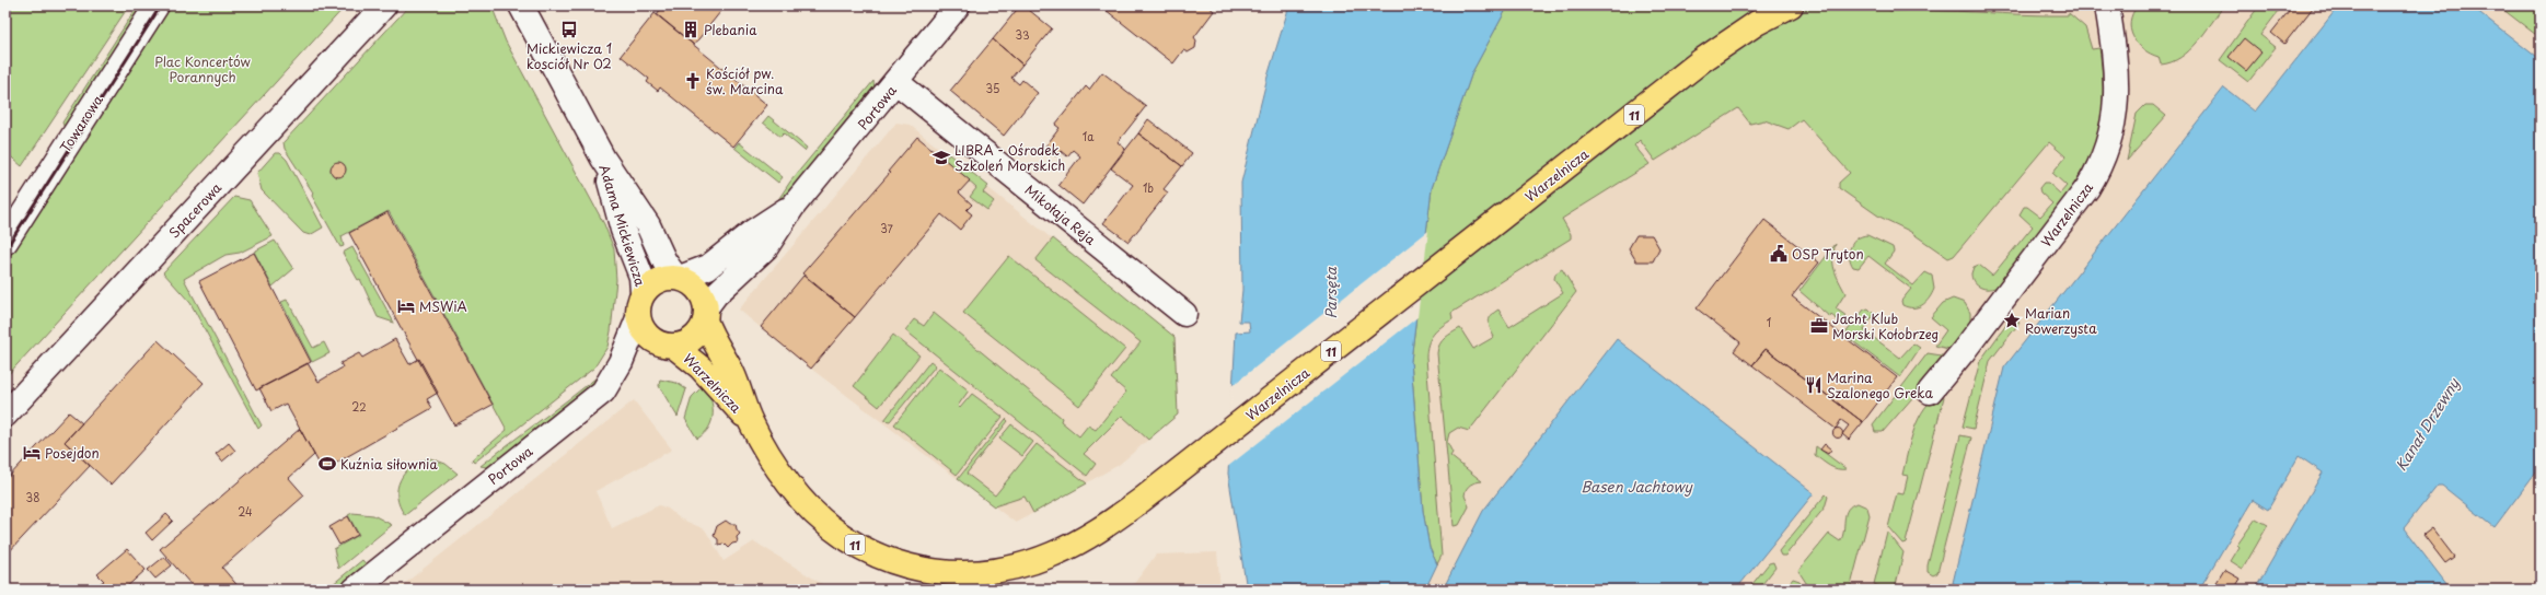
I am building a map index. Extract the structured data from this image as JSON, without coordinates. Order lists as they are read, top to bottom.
{
  "streets": {
    "main road": ["11", "Warzelnicza"],
    "street": [
      "Portowa",
      "Towarowa",
      "Spacerowa",
      "Mikołaja Reja",
      "Adama Mickiewicza"
    ]
  },
  "crossings": [
    ["Portowa", "11"],
    ["Portowa", "Warzelnicza"],
    ["Portowa", "Mikołaja Reja"],
    ["Portowa", "Adama Mickiewicza"],
    ["11", "Warzelnicza"],
    ["11", "Adama Mickiewicza"],
    ["Warzelnicza", "Adama Mickiewicza"]
  ],
  "water": ["Parsęta", "Kanał Drzewny", "Basen Jachtowy"],
  "parks": ["Plac Koncertów Porannych"],
  "places": {
    "bus stop": ["Mickiewicza 1 kosciół Nr 02"],
    "building": ["Plebania"],
    "church": ["Kościół pw. św. Marcina"],
    "school or university": ["LIBRA - Ośrodek Szkoleń Morskich"],
    "public building": ["OSP Tryton"],
    "hotel": ["MSWiA", "Posejdon"],
    "place": ["Marian Rowerzysta"],
    "office": ["Jacht Klub Morski Kołobrzeg"],
    "restaurant": ["Marina Szalonego Greka"],
    "sports": ["Kuźnia siłownia"]
  },
  "house_numbers": [
    "33",
    "35",
    "1a",
    "1b",
    "37",
    "1",
    "22",
    "38",
    "24"
  ]
}
